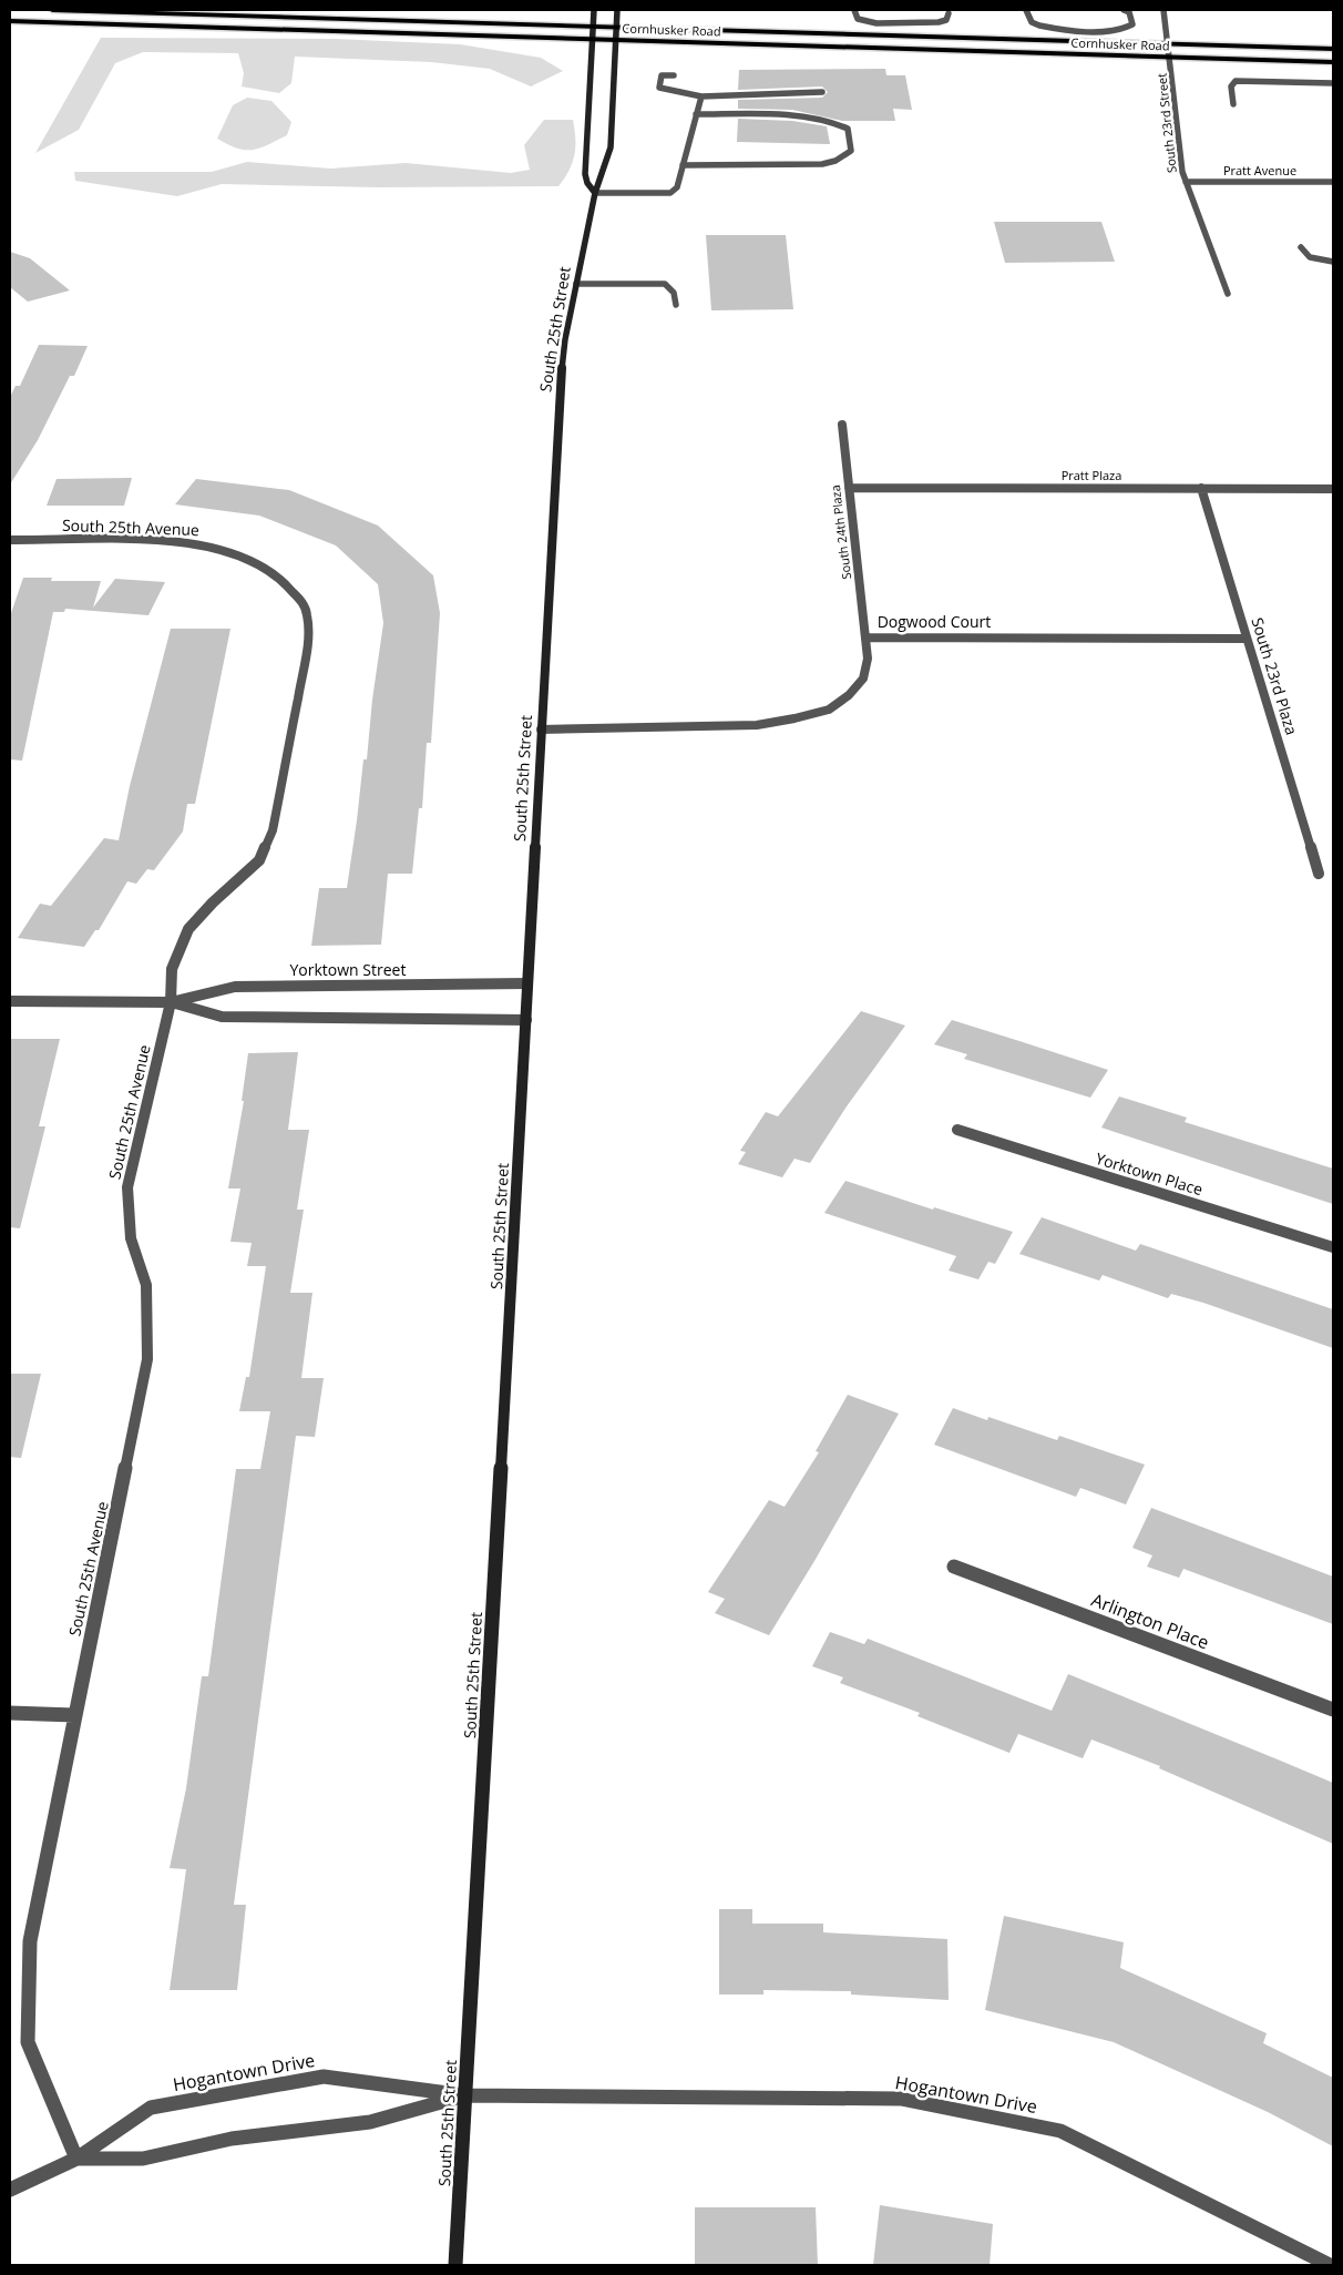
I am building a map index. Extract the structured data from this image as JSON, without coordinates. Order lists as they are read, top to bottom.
{
  "streets": {
    "main road": ["Cornhusker Road"],
    "street": [
      "South 23rd Street",
      "Pratt Avenue",
      "South 25th Street",
      "Pratt Plaza",
      "South 25th Avenue",
      "South 24th Plaza",
      "Dogwood Court",
      "South 23rd Plaza",
      "Yorktown Street",
      "Yorktown Place",
      "Arlington Place",
      "Hogantown Drive"
    ]
  },
  "crossings": [
    ["Cornhusker Road", "South 23rd Street"],
    ["Cornhusker Road", "South 25th Street"],
    ["South 23rd Street", "Pratt Avenue"],
    ["South 25th Street", "Dogwood Court"],
    ["South 25th Street", "Yorktown Street"],
    ["South 25th Street", "Hogantown Drive"],
    ["Pratt Plaza", "South 24th Plaza"],
    ["Pratt Plaza", "South 23rd Plaza"],
    ["South 25th Avenue", "Yorktown Street"],
    ["South 25th Avenue", "Hogantown Drive"],
    ["South 24th Plaza", "Dogwood Court"],
    ["Dogwood Court", "South 23rd Plaza"]
  ]
}
